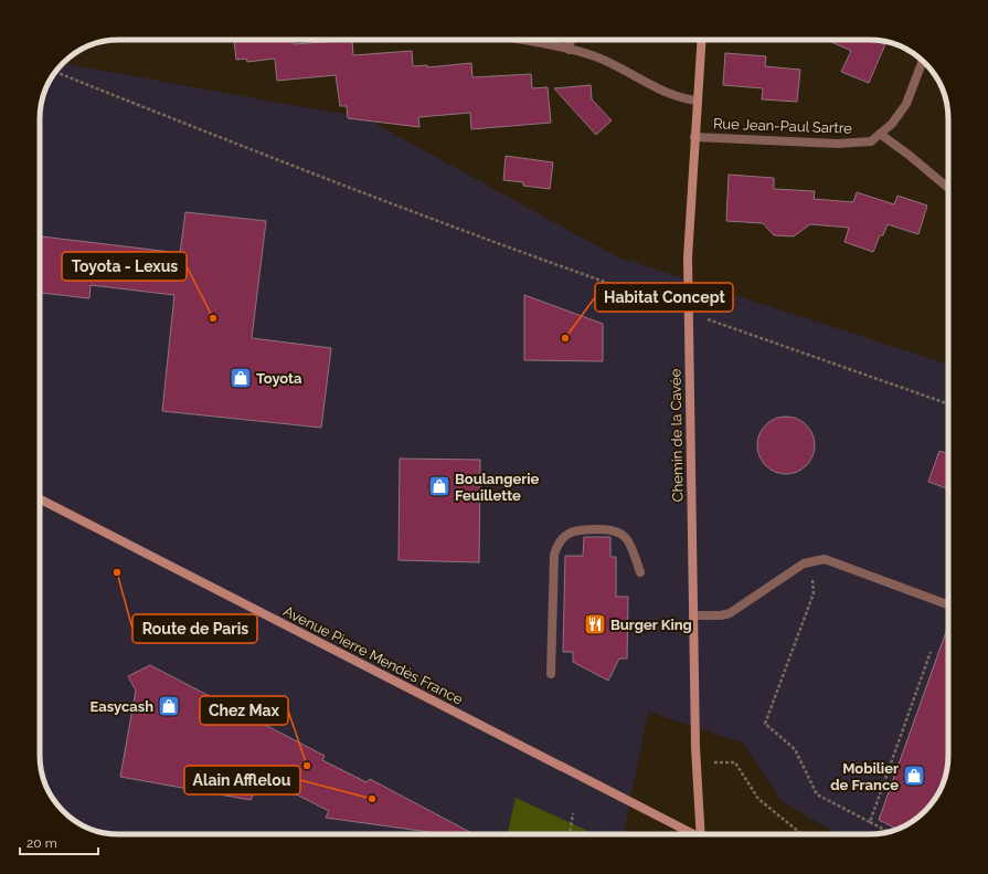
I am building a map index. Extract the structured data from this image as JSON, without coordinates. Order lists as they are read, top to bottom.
{
  "streets": {
    "street": ["Rue Jean-Paul Sartre", "Chemin de la Cavée", "Avenue Pierre Mendès France"]
  },
  "crossings": [
    ["Rue Jean-Paul Sartre", "Chemin de la Cavée"]
  ],
  "places": {
    "other": [
      "Toyota - Lexus",
      "Habitat Concept",
      "Route de Paris",
      "Chez Max",
      "Alain Afflelou"
    ],
    "shop": [
      "Toyota",
      "Boulangerie Feuillette",
      "Easycash",
      "Mobilier de France"
    ],
    "restaurant": ["Burger King"]
  },
  "scale_bar": "20 m"
}
